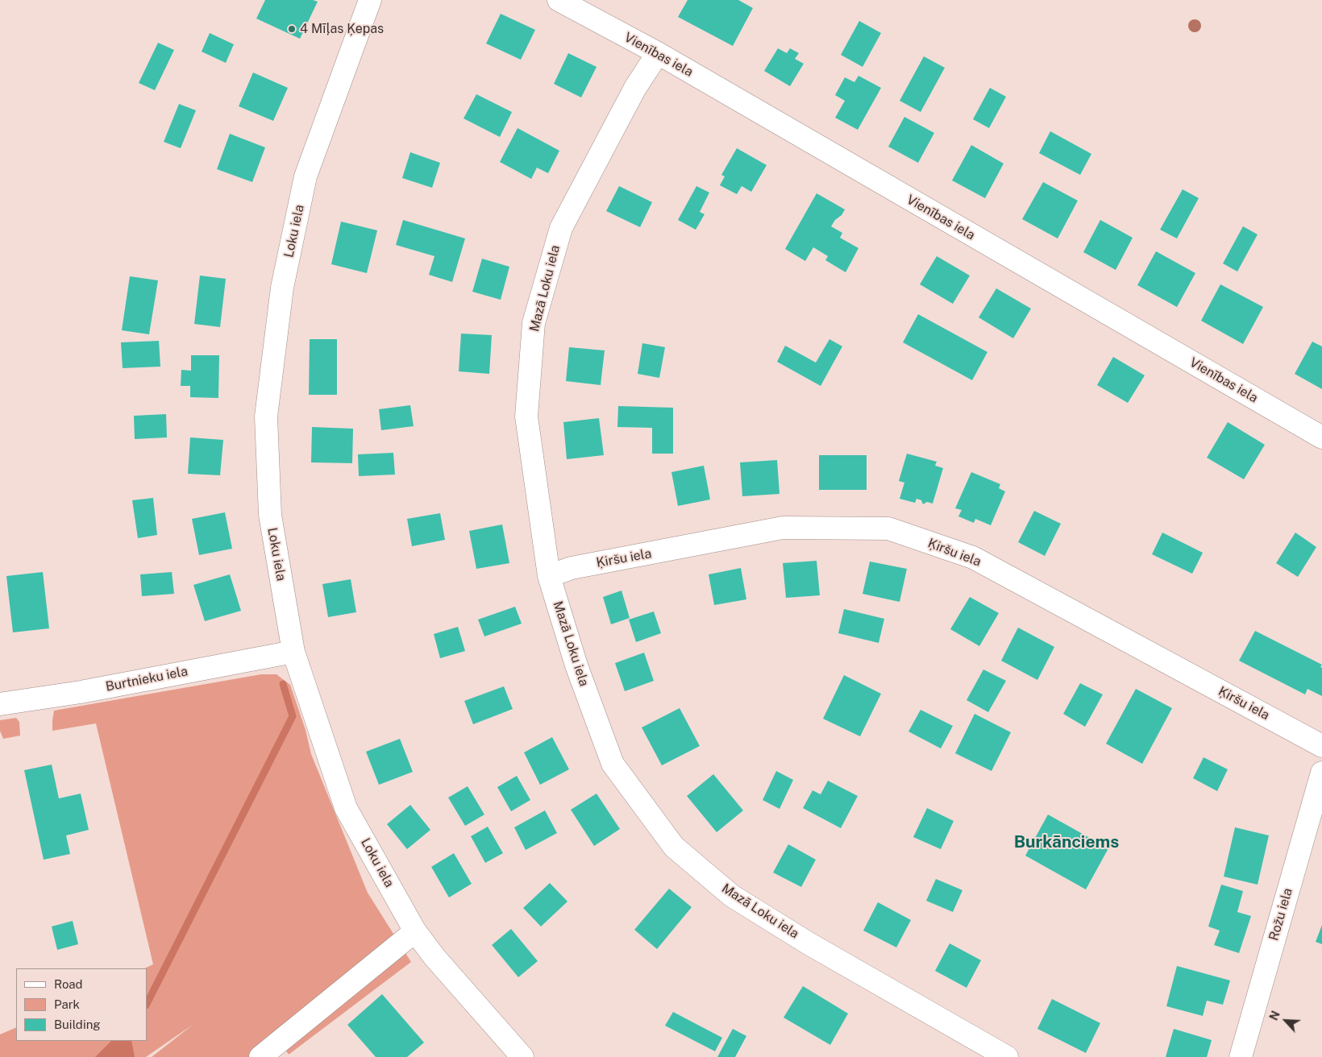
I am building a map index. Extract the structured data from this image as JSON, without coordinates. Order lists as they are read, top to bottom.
{
  "streets": {
    "street": [
      "Vienības iela",
      "Loku iela",
      "Mazā Loku iela",
      "Ķiršu iela",
      "Burtnieku iela",
      "Rožu iela"
    ]
  },
  "crossings": [
    ["Vienības iela", "Mazā Loku iela"],
    ["Loku iela", "Burtnieku iela"],
    ["Mazā Loku iela", "Ķiršu iela"]
  ],
  "districts": ["Burkānciems"],
  "places": ["4 Mīļas Ķepas"],
  "legend": ["Road", "Park", "Building"],
  "north": "top left"
}
